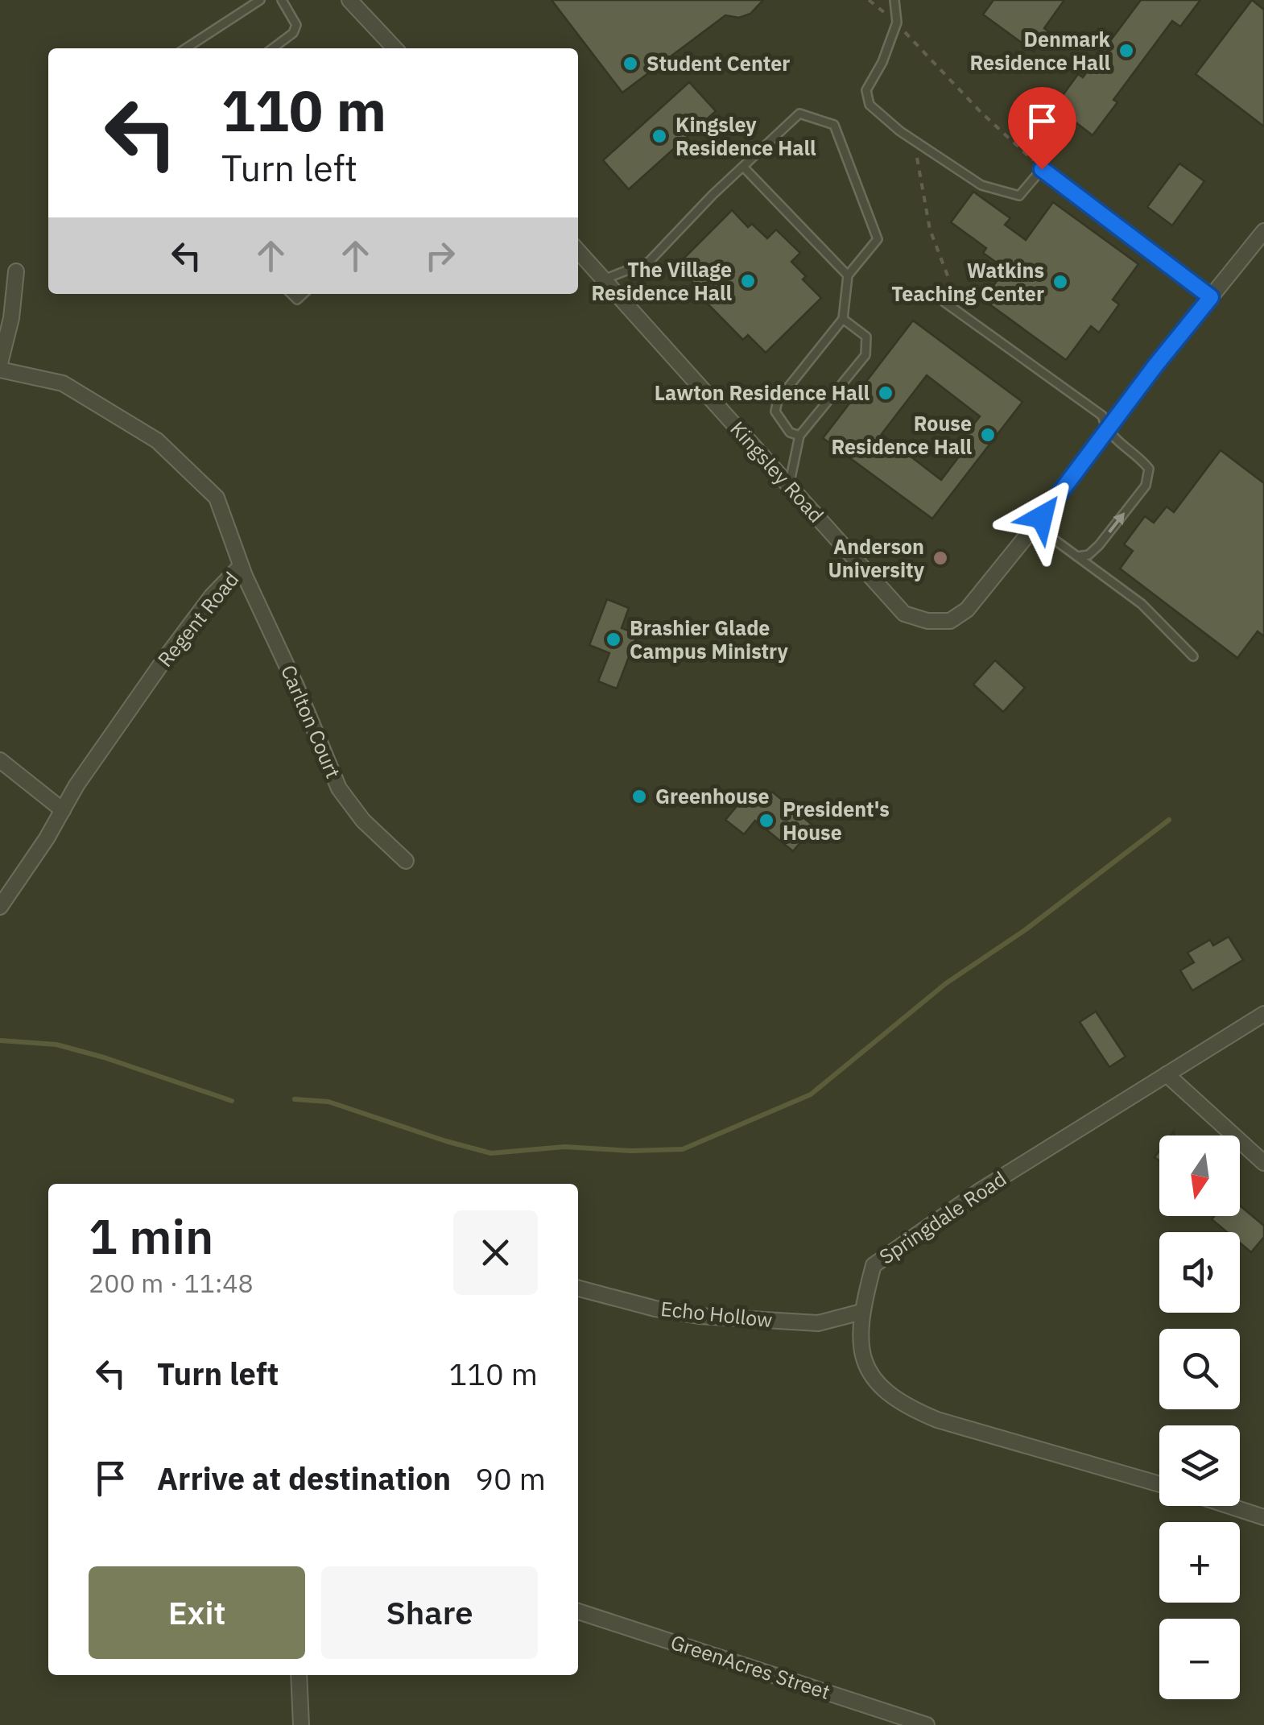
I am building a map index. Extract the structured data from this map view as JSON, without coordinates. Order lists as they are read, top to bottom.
{
  "streets": {
    "street": [
      "Kingsley Road",
      "Regent Road",
      "Carlton Court",
      "Springdale Road",
      "Echo Hollow",
      "GreenAcres Street"
    ]
  },
  "crossings": [
    ["Regent Road", "Carlton Court"],
    ["Springdale Road", "Echo Hollow"]
  ],
  "places": [
    "Denmark Residence Hall",
    "Student Center",
    "Kingsley Residence Hall",
    "The Village Residence Hall",
    "Watkins Teaching Center",
    "Lawton Residence Hall",
    "Rouse Residence Hall",
    "Anderson University",
    "Brashier Glade Campus Ministry",
    "Greenhouse",
    "President's House"
  ],
  "north": "bottom",
  "page": {
    "turn": ["110 m", "Turn left"],
    "map_buttons": ["+", "−"],
    "heading": ["1 min", "200 m · 11:48"],
    "list": [
      {
        "name": "Turn left",
        "value": "110 m"
      },
      {
        "name": "Arrive at destination",
        "value": "90 m"
      }
    ],
    "buttons": ["Exit", "Share"]
  }
}
